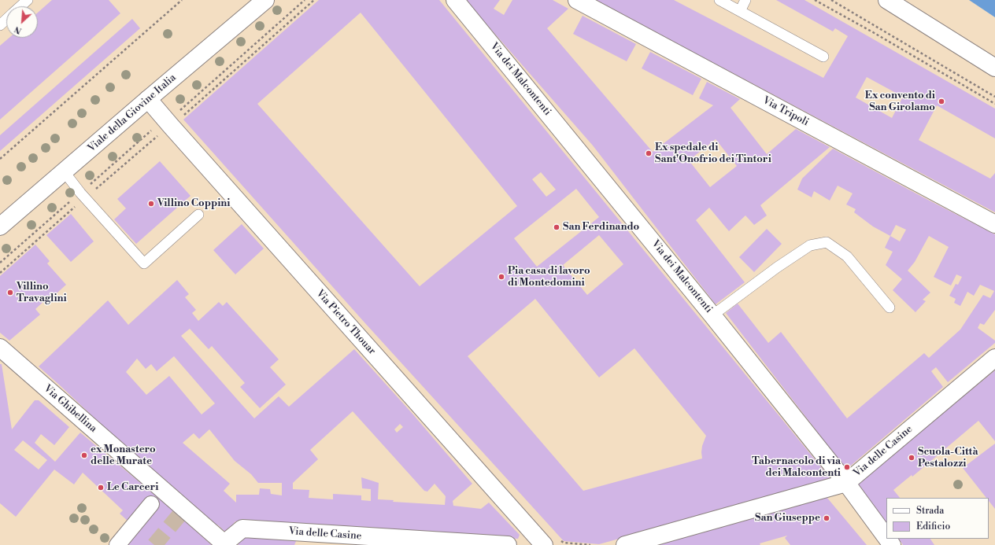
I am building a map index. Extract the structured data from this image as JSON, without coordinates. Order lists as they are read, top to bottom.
{
  "streets": {
    "street": [
      "Via dei Malcontenti",
      "Via Tripoli",
      "Viale della Giovine Italia",
      "Via Pietro Thouar",
      "Via Ghibellina",
      "Via delle Casine"
    ]
  },
  "crossings": [
    ["Via dei Malcontenti", "Via delle Casine"],
    ["Viale della Giovine Italia", "Via Pietro Thouar"],
    ["Via Ghibellina", "Via delle Casine"]
  ],
  "places": [
    "Ex convento di San Girolamo",
    "Ex spedale di Sant'Onofrio dei Tintori",
    "Villino Coppini",
    "San Ferdinando",
    "Pia casa di lavoro di Montedomini",
    "Villino Travaglini",
    "ex Monastero delle Murate",
    "Scuola-Città Pestalozzi",
    "Tabernacolo di via dei Malcontenti",
    "Le Carceri",
    "San Giuseppe"
  ],
  "legend": ["Strada", "Edificio"],
  "north": "bottom left"
}
